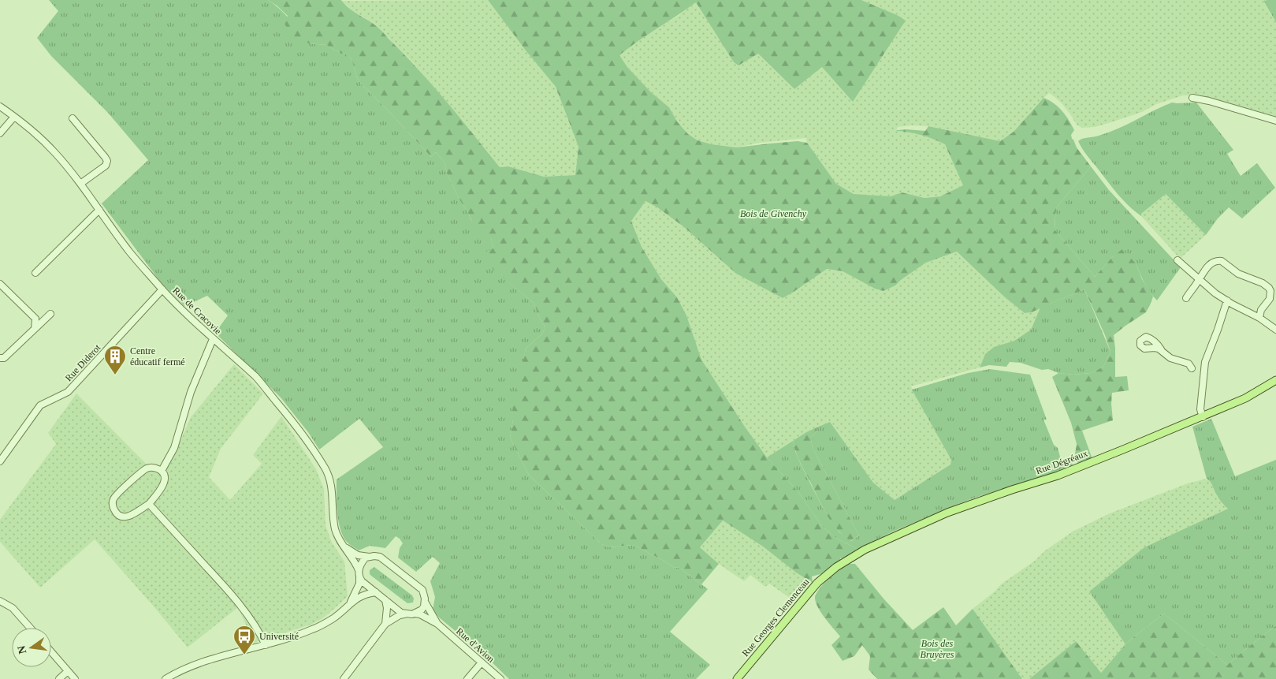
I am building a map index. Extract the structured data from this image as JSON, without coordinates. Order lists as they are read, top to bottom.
{
  "streets": {
    "main road": ["Rue Dégréaux", "Rue Georges Clemenceau"],
    "street": ["Rue de Cracovie", "Rue Diderot", "Rue d'Avion"]
  },
  "crossings": [
    ["Rue de Cracovie", "Rue Diderot"],
    ["Rue Dégréaux", "Rue Georges Clemenceau"]
  ],
  "parks": ["Bois de Givenchy", "Bois des Bruyères"],
  "places": {
    "building": ["Centre éducatif fermé"],
    "bus stop": ["Université"]
  },
  "north": "left"
}
